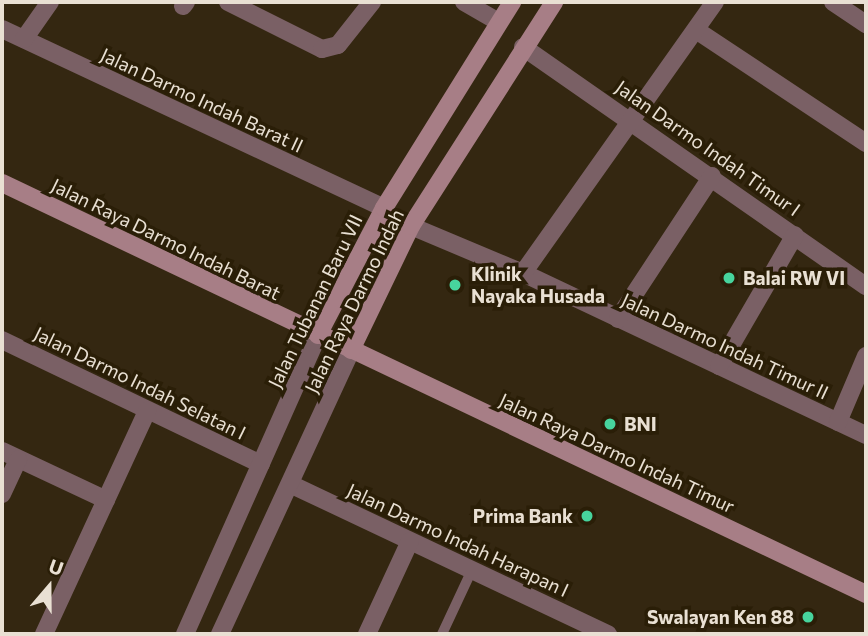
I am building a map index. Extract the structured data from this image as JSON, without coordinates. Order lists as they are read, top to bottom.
{
  "streets": {
    "street": [
      "Jalan Darmo Indah Barat II",
      "Jalan Darmo Indah Timur I",
      "Jalan Raya Darmo Indah Barat",
      "Jalan Tubanan Baru VII",
      "Jalan Raya Darmo Indah",
      "Jalan Darmo Indah Timur II",
      "Jalan Darmo Indah Selatan I",
      "Jalan Raya Darmo Indah Timur",
      "Jalan Darmo Indah Harapan I"
    ]
  },
  "crossings": [
    ["Jalan Darmo Indah Barat II", "Jalan Tubanan Baru VII"],
    ["Jalan Darmo Indah Timur I", "Jalan Raya Darmo Indah"],
    ["Jalan Raya Darmo Indah Barat", "Jalan Tubanan Baru VII"],
    ["Jalan Raya Darmo Indah Barat", "Jalan Raya Darmo Indah"],
    ["Jalan Raya Darmo Indah Barat", "Jalan Raya Darmo Indah Timur"],
    ["Jalan Tubanan Baru VII", "Jalan Darmo Indah Selatan I"],
    ["Jalan Raya Darmo Indah", "Jalan Darmo Indah Timur II"],
    ["Jalan Raya Darmo Indah", "Jalan Raya Darmo Indah Timur"],
    ["Jalan Raya Darmo Indah", "Jalan Darmo Indah Harapan I"]
  ],
  "places": [
    "Balai RW VI",
    "Klinik Nayaka Husada",
    "BNI",
    "Prima Bank",
    "Swalayan Ken 88"
  ],
  "north": "top"
}
